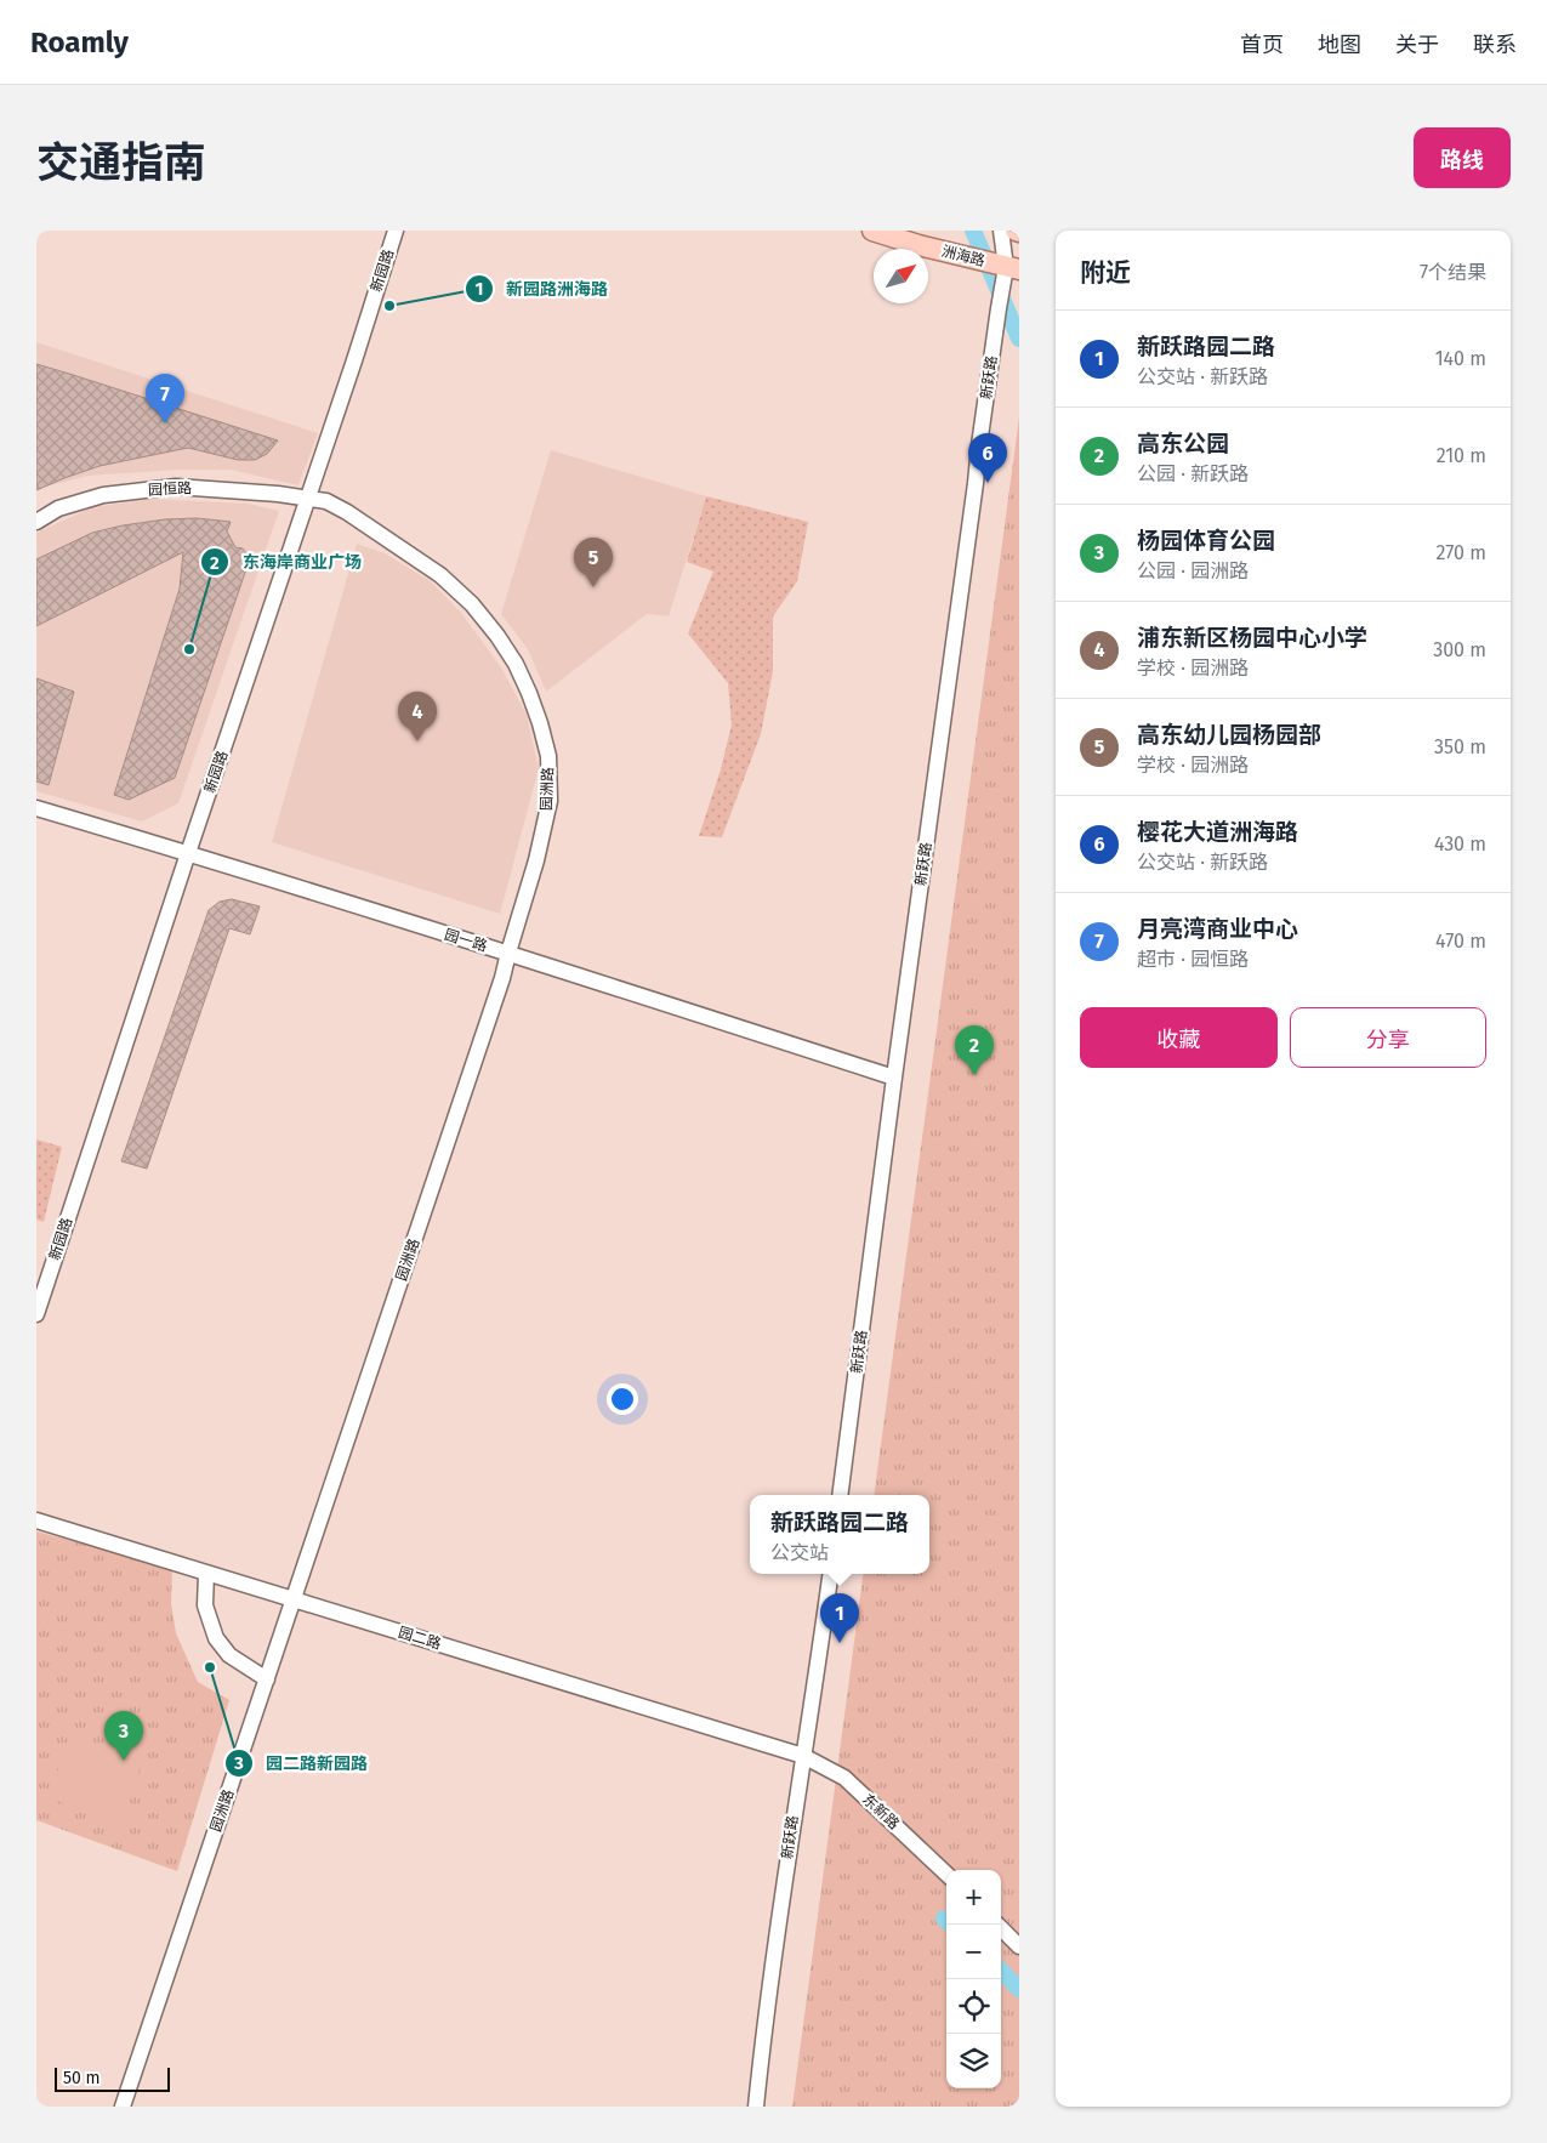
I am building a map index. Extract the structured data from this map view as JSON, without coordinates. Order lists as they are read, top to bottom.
{
  "streets": {
    "main road": ["洲海路"],
    "street": [
      "新园路",
      "新跃路",
      "园恒路",
      "园洲路",
      "园一路",
      "园二路",
      "东新路"
    ]
  },
  "crossings": [
    ["洲海路", "新跃路"],
    ["新园路", "园恒路"],
    ["新园路", "园洲路"],
    ["新园路", "园一路"],
    ["新跃路", "园一路"],
    ["新跃路", "园二路"],
    ["新跃路", "东新路"],
    ["园恒路", "园洲路"],
    ["园洲路", "园一路"],
    ["园洲路", "园二路"],
    ["园二路", "东新路"]
  ],
  "places": ["新园路洲海路", "东海岸商业广场", "园二路新园路"],
  "scale_bar": "50 m",
  "north": "top right",
  "page": {
    "header": "Roamly",
    "nav": [
      "首页",
      "地图",
      "关于",
      "联系"
    ],
    "title": "交通指南",
    "buttons": [
      "路线",
      ["收藏", "分享"]
    ],
    "heading": ["附近", "7个结果"],
    "list": [
      {
        "mark": "1",
        "name": "新跃路园二路",
        "note": "公交站 · 新跃路",
        "value": "140 m"
      },
      {
        "mark": "2",
        "name": "高东公园",
        "note": "公园 · 新跃路",
        "value": "210 m"
      },
      {
        "mark": "3",
        "name": "杨园体育公园",
        "note": "公园 · 园洲路",
        "value": "270 m"
      },
      {
        "mark": "4",
        "name": "浦东新区杨园中心小学",
        "note": "学校 · 园洲路",
        "value": "300 m"
      },
      {
        "mark": "5",
        "name": "高东幼儿园杨园部",
        "note": "学校 · 园洲路",
        "value": "350 m"
      },
      {
        "mark": "6",
        "name": "樱花大道洲海路",
        "note": "公交站 · 新跃路",
        "value": "430 m"
      },
      {
        "mark": "7",
        "name": "月亮湾商业中心",
        "note": "超市 · 园恒路",
        "value": "470 m"
      }
    ],
    "pins": [
      "7",
      "6",
      "5",
      "4",
      "2",
      "1",
      "3"
    ],
    "popup": ["新跃路园二路", "公交站"],
    "map_buttons": ["+", "−"],
    "scale": "50 m"
  }
}
